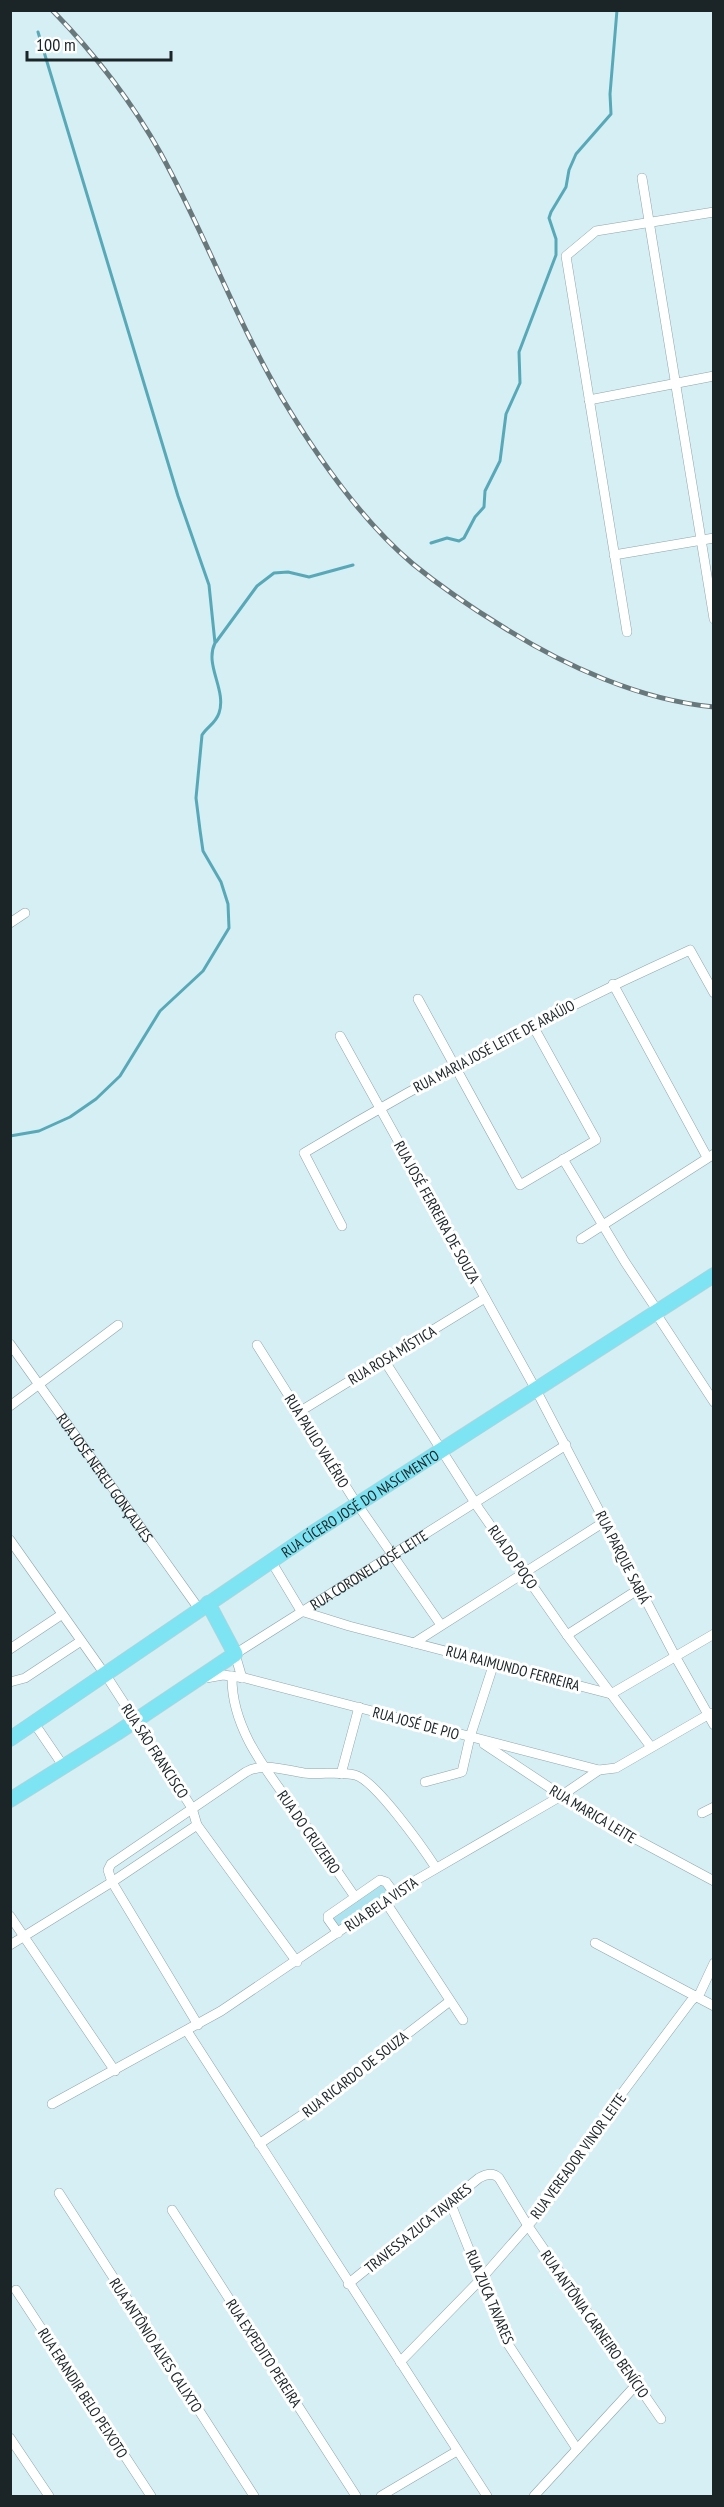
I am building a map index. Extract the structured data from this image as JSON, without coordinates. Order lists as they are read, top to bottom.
{
  "streets": {
    "main road": ["RUA JOSÉ NEREU GONÇALVES", "RUA CÍCERO JOSÉ DO NASCIMENTO", "RUA CORONEL JOSÉ LEITE"],
    "street": [
      "RUA MARIA JOSÉ LEITE DE ARAÚJO",
      "RUA JOSÉ FERREIRA DE SOUZA",
      "RUA ROSA MÍSTICA",
      "RUA PAULO VALÉRIO",
      "RUA DO POÇO",
      "RUA PARQUE SABIÁ",
      "RUA RAIMUNDO FERREIRA",
      "RUA JOSÉ DE PIO",
      "RUA SÃO FRANCISCO",
      "RUA MARICA LEITE",
      "RUA DO CRUZEIRO",
      "RUA BELA VISTA",
      "RUA RICARDO DE SOUZA",
      "RUA VEREADOR VINOR LEITE",
      "TRAVESSA ZUCA TAVARES",
      "RUA ZUCA TAVARES",
      "RUA ANTÔNIA CARNEIRO BENÍCIO",
      "RUA ANTÔNIO ALVES CALIXTO",
      "RUA EXPEDITO PEREIRA",
      "RUA ERANDIR BELO PEIXOTO"
    ]
  },
  "crossings": [
    ["RUA MARIA JOSÉ LEITE DE ARAÚJO", "RUA JOSÉ FERREIRA DE SOUZA"],
    ["RUA JOSÉ FERREIRA DE SOUZA", "RUA ROSA MÍSTICA"],
    ["RUA JOSÉ FERREIRA DE SOUZA", "RUA CÍCERO JOSÉ DO NASCIMENTO"],
    ["RUA JOSÉ FERREIRA DE SOUZA", "RUA PARQUE SABIÁ"],
    ["RUA ROSA MÍSTICA", "RUA PAULO VALÉRIO"],
    ["RUA ROSA MÍSTICA", "RUA DO POÇO"],
    ["RUA PAULO VALÉRIO", "RUA CÍCERO JOSÉ DO NASCIMENTO"],
    ["RUA PAULO VALÉRIO", "RUA CORONEL JOSÉ LEITE"],
    ["RUA JOSÉ NEREU GONÇALVES", "RUA CÍCERO JOSÉ DO NASCIMENTO"],
    ["RUA JOSÉ NEREU GONÇALVES", "RUA CORONEL JOSÉ LEITE"],
    ["RUA JOSÉ NEREU GONÇALVES", "RUA JOSÉ DE PIO"],
    ["RUA CÍCERO JOSÉ DO NASCIMENTO", "RUA DO POÇO"],
    ["RUA CÍCERO JOSÉ DO NASCIMENTO", "RUA PARQUE SABIÁ"],
    ["RUA CÍCERO JOSÉ DO NASCIMENTO", "RUA SÃO FRANCISCO"],
    ["RUA DO POÇO", "RUA CORONEL JOSÉ LEITE"],
    ["RUA DO POÇO", "RUA RAIMUNDO FERREIRA"],
    ["RUA DO POÇO", "RUA BELA VISTA"],
    ["RUA PARQUE SABIÁ", "RUA CORONEL JOSÉ LEITE"],
    ["RUA PARQUE SABIÁ", "RUA BELA VISTA"],
    ["RUA CORONEL JOSÉ LEITE", "RUA RAIMUNDO FERREIRA"],
    ["RUA CORONEL JOSÉ LEITE", "RUA JOSÉ DE PIO"],
    ["RUA CORONEL JOSÉ LEITE", "RUA SÃO FRANCISCO"],
    ["RUA JOSÉ DE PIO", "RUA MARICA LEITE"],
    ["RUA JOSÉ DE PIO", "RUA BELA VISTA"],
    ["RUA SÃO FRANCISCO", "RUA BELA VISTA"],
    ["RUA MARICA LEITE", "RUA BELA VISTA"],
    ["RUA VEREADOR VINOR LEITE", "RUA ZUCA TAVARES"],
    ["RUA VEREADOR VINOR LEITE", "RUA ANTÔNIA CARNEIRO BENÍCIO"],
    ["TRAVESSA ZUCA TAVARES", "RUA ZUCA TAVARES"],
    ["TRAVESSA ZUCA TAVARES", "RUA ANTÔNIA CARNEIRO BENÍCIO"]
  ],
  "scale_bar": "100 m"
}
